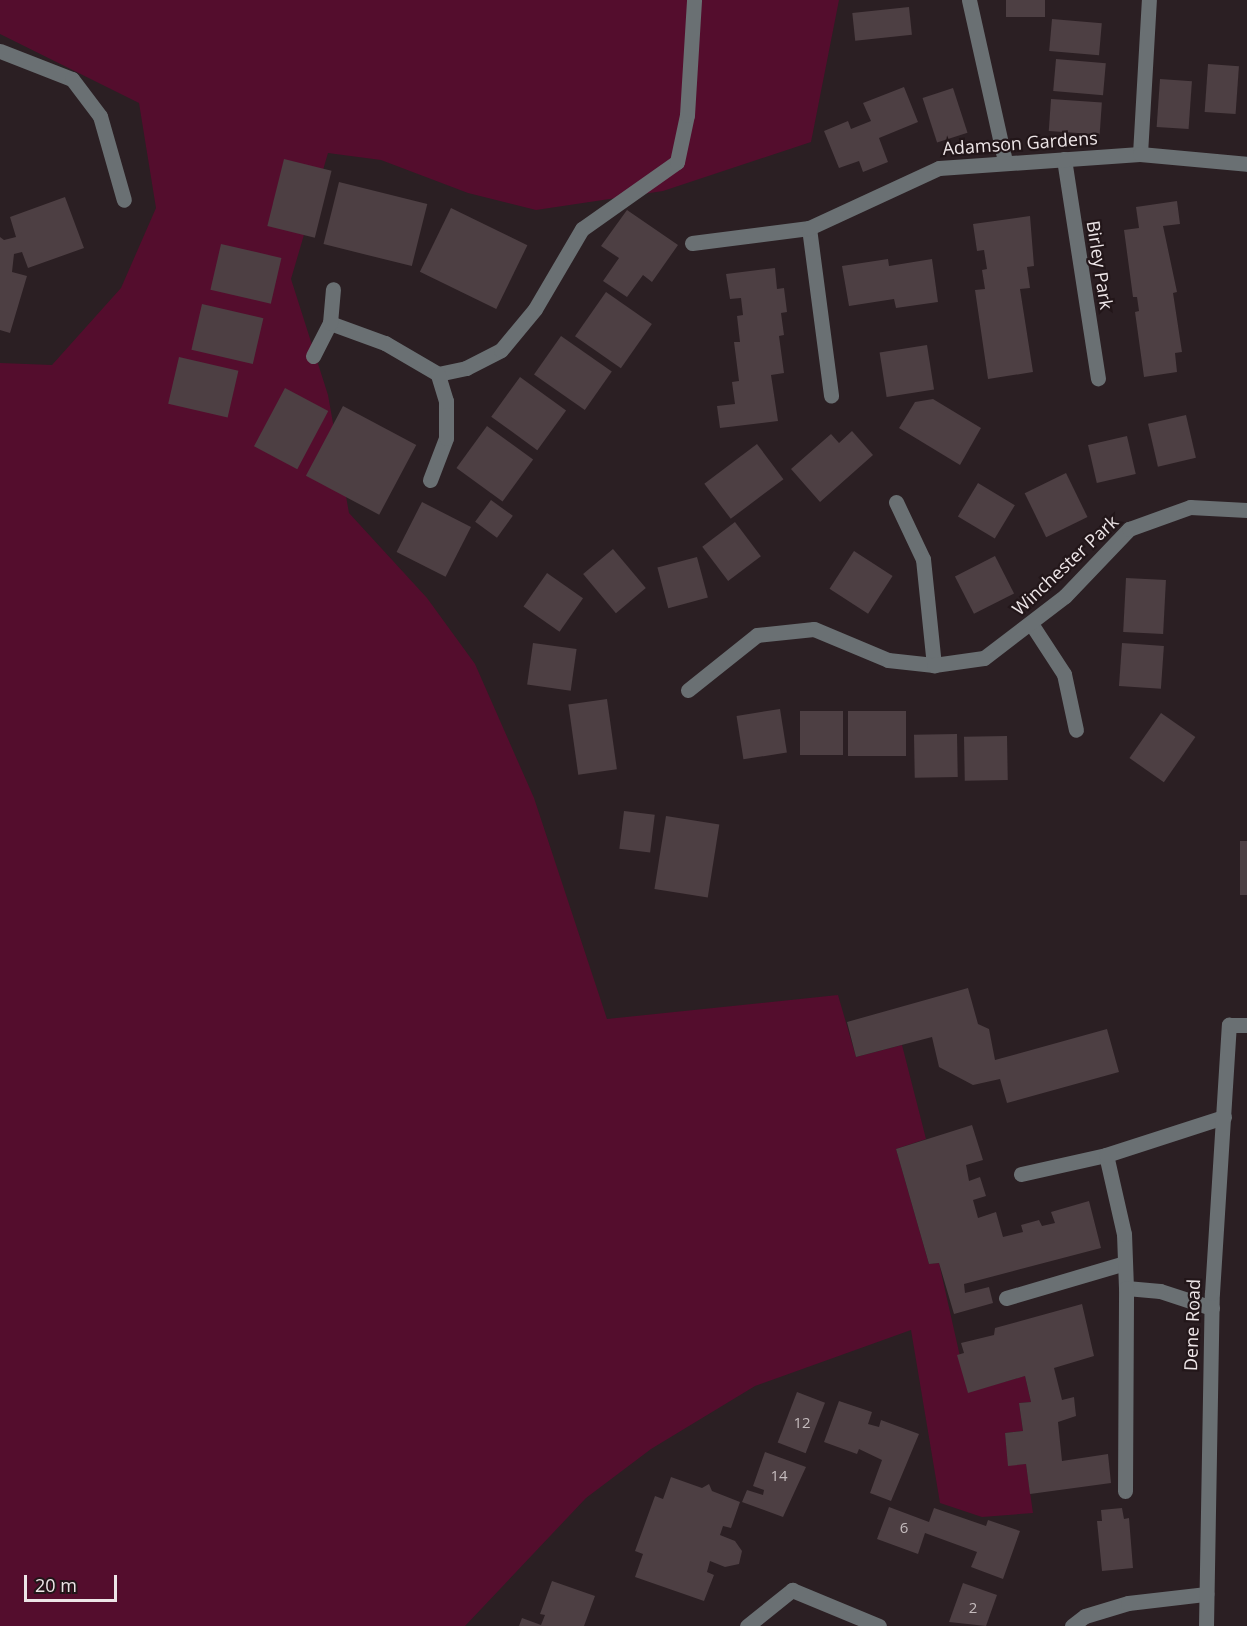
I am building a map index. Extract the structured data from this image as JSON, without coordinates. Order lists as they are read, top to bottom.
{
  "streets": {
    "street": [
      "Adamson Gardens",
      "Birley Park",
      "Winchester Park",
      "Dene Road"
    ]
  },
  "crossings": [
    ["Adamson Gardens", "Birley Park"]
  ],
  "house_numbers": [
    "12",
    "14",
    "6",
    "2"
  ],
  "scale_bar": "20 m"
}
